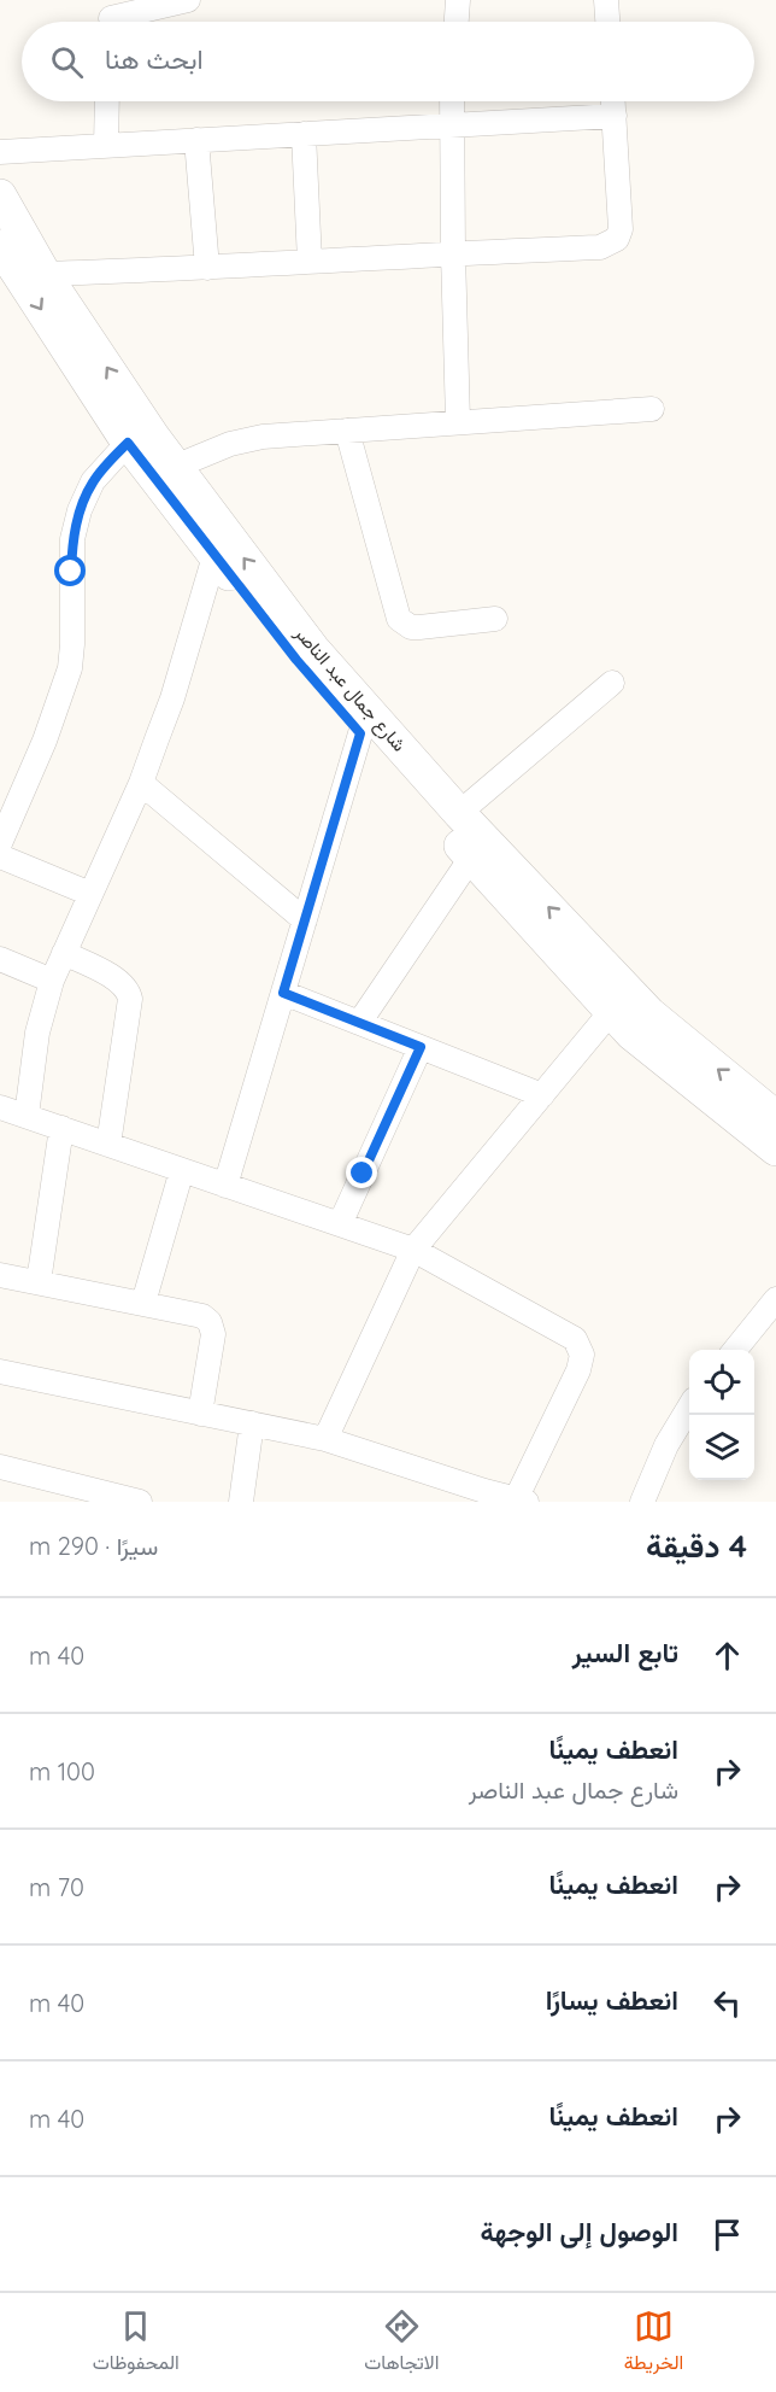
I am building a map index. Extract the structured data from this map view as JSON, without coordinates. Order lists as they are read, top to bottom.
{
  "streets": {
    "street": ["شارع جمال عبد الناصر"]
  },
  "page": {
    "search": "ابحث هنا",
    "heading": ["4 دقيقة", "سيرًا · 290 m"],
    "list": [
      ["تابع السير", "40 m"],
      ["انعطف يمينًا", "شارع جمال عبد الناصر", "100 m"],
      ["انعطف يمينًا", "70 m"],
      ["انعطف يسارًا", "40 m"],
      ["انعطف يمينًا", "40 m"],
      "الوصول إلى الوجهة"
    ],
    "nav": ["الخريطة", "الاتجاهات", "المحفوظات"]
  }
}
